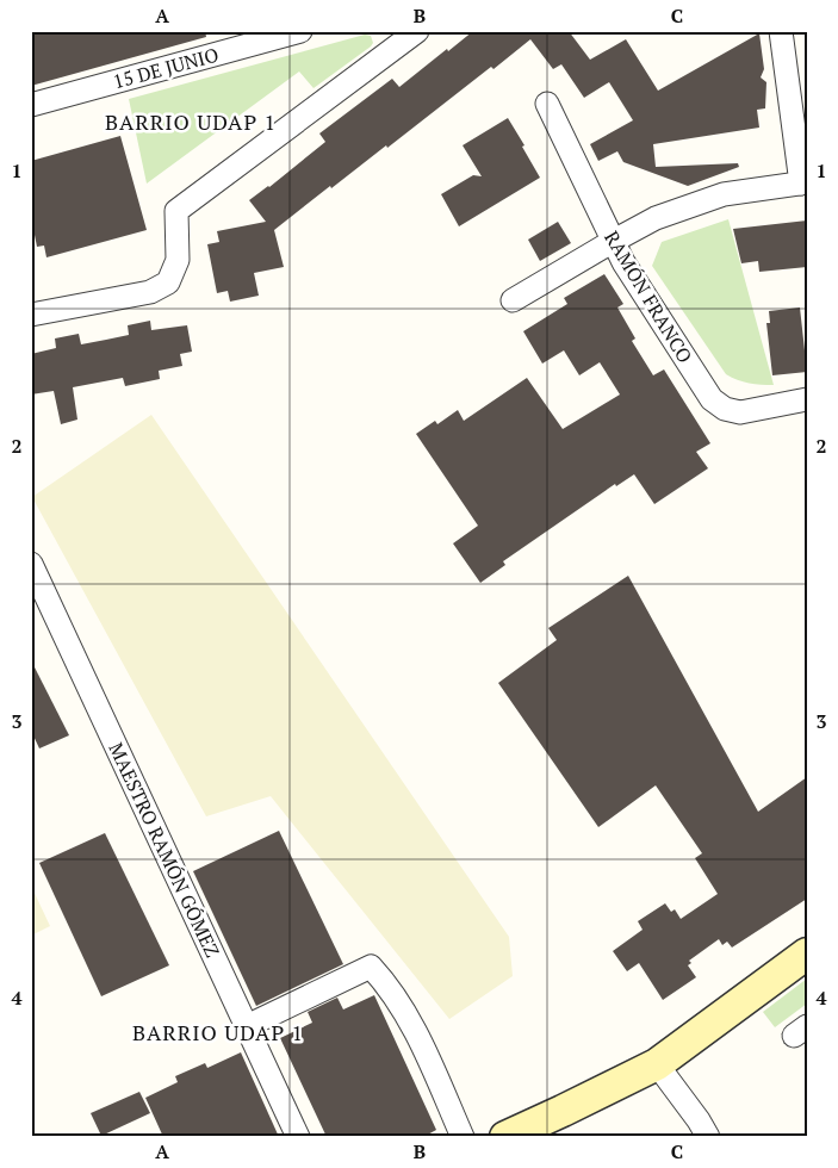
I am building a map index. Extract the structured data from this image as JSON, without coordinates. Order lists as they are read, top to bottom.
{
  "streets": {
    "street": ["15 DE JUNIO", "RAMÓN FRANCO", "MAESTRO RAMÓN GÓMEZ"]
  },
  "districts": ["BARRIO UDAP 1", "BARRIO UDAP 1"],
  "grid": {
    "columns": ["A", "B", "C"],
    "rows": [
      "1",
      "2",
      "3",
      "4"
    ]
  }
}
